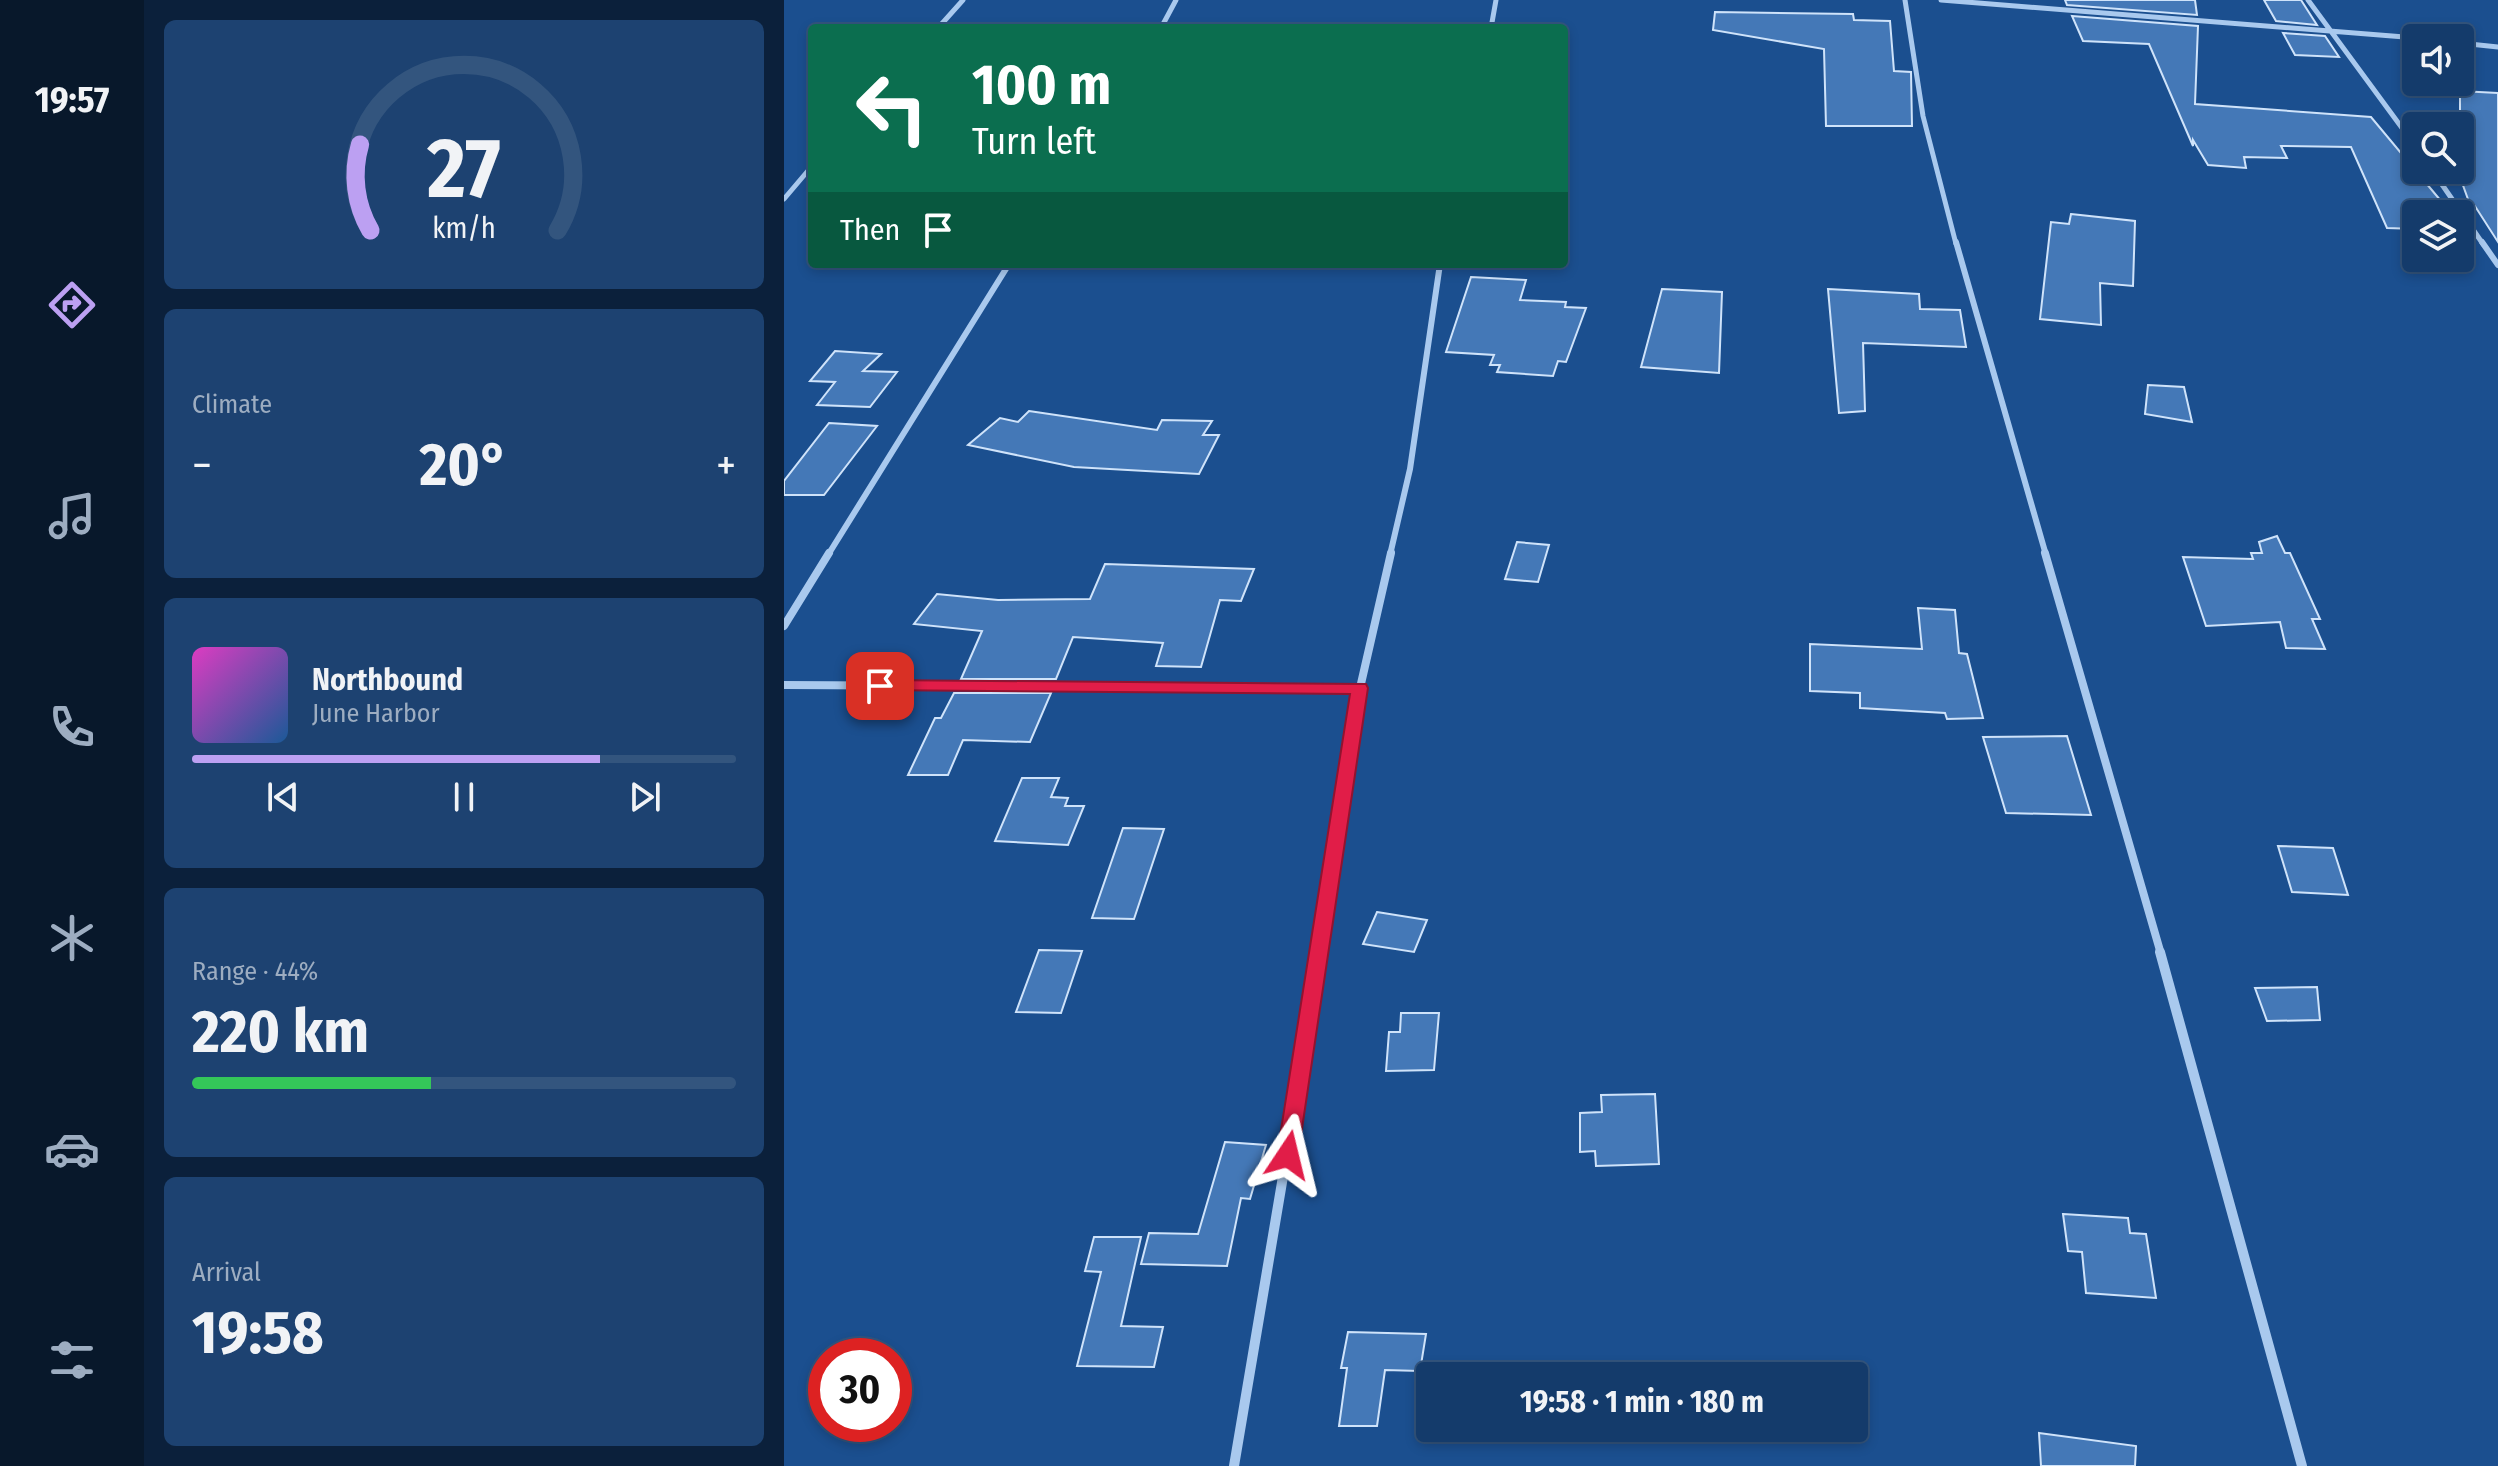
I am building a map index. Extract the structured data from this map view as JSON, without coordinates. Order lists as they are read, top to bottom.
{
  "page": {
    "tabs": "19:57",
    "turn": ["100 m", "Turn left"],
    "then": "Then",
    "tile": [
      "Climate",
      ["Range · 44%", "220 km"],
      ["Arrival", "19:58"]
    ],
    "heat": ["−", "20°", "+"],
    "song": ["Northbound", "June Harbor"],
    "limit": "30",
    "trip": "19:58 · 1 min · 180 m",
    "gauge": ["27", "km/h"]
  }
}
